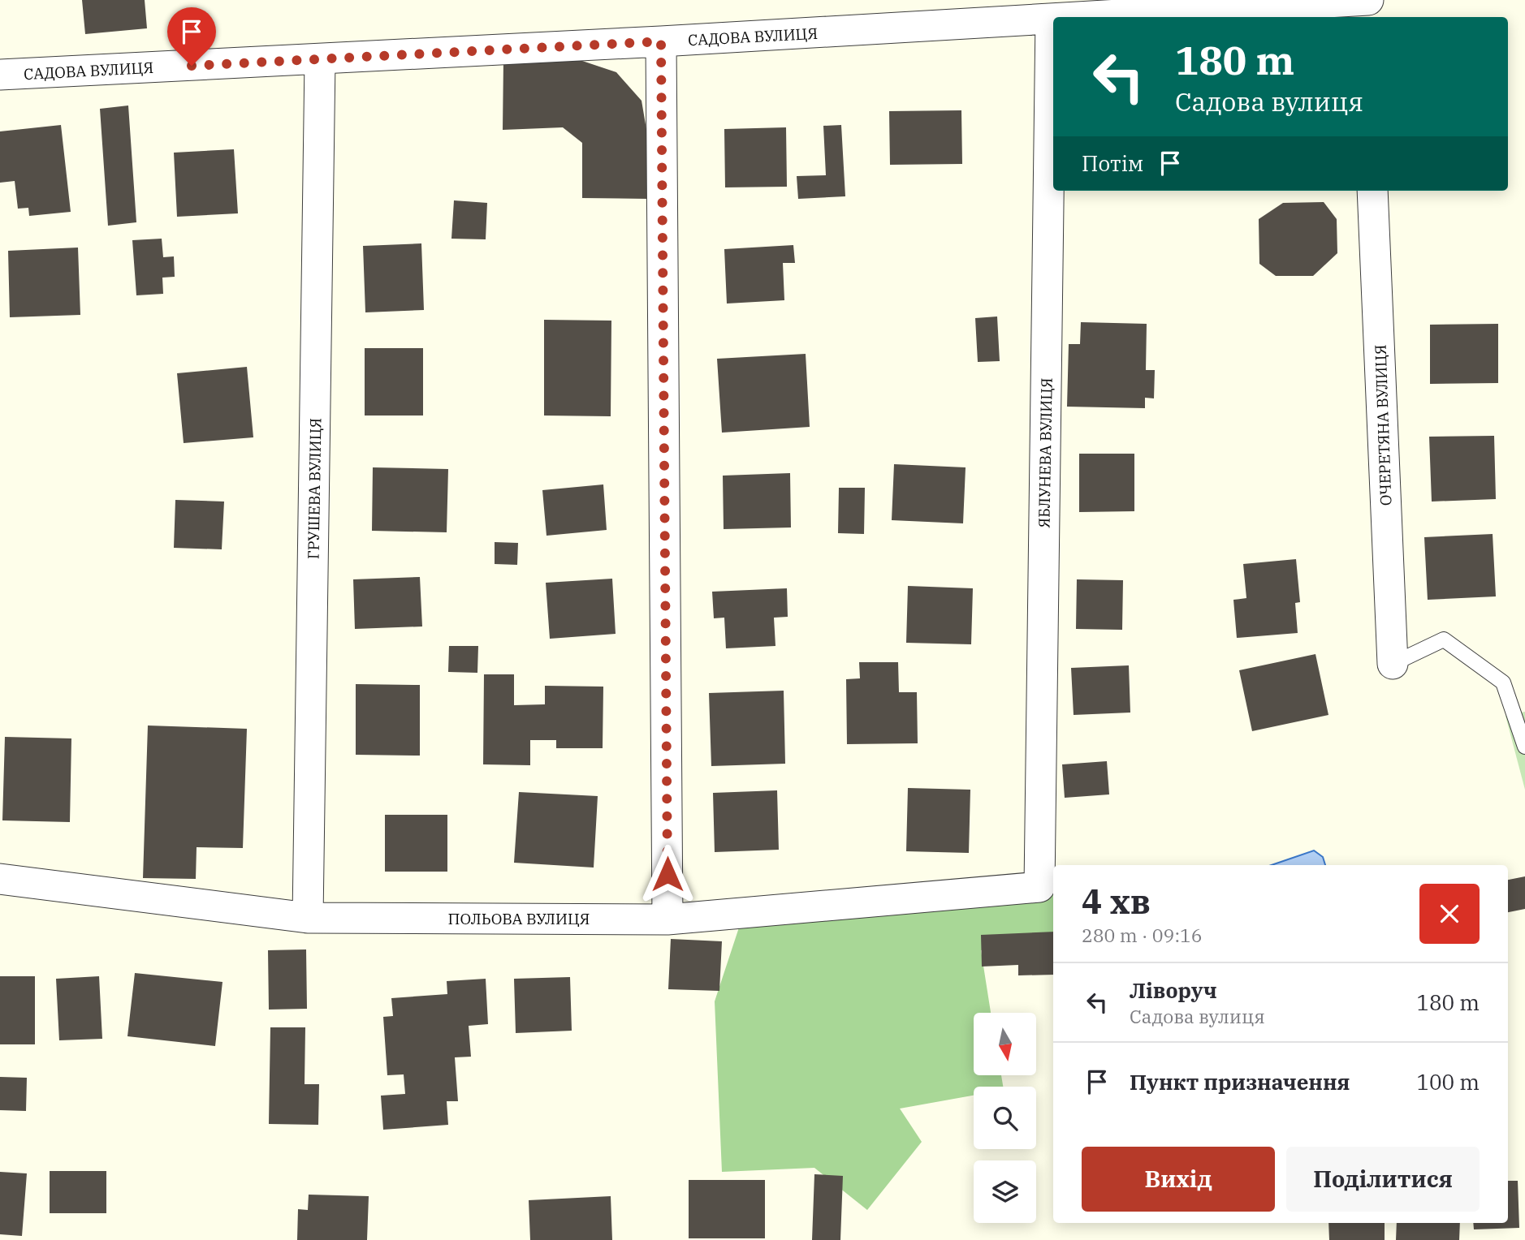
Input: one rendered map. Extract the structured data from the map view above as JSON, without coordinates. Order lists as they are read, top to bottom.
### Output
{
  "streets": {
    "street": [
      "САДОВА ВУЛИЦЯ",
      "ОЧЕРЕТЯНА ВУЛИЦЯ",
      "ЯБЛУНЕВА ВУЛИЦЯ",
      "ГРУШЕВА ВУЛИЦЯ",
      "ПОЛЬОВА ВУЛИЦЯ"
    ]
  },
  "crossings": [
    ["САДОВА ВУЛИЦЯ", "ЯБЛУНЕВА ВУЛИЦЯ"],
    ["САДОВА ВУЛИЦЯ", "ГРУШЕВА ВУЛИЦЯ"],
    ["ЯБЛУНЕВА ВУЛИЦЯ", "ПОЛЬОВА ВУЛИЦЯ"],
    ["ГРУШЕВА ВУЛИЦЯ", "ПОЛЬОВА ВУЛИЦЯ"]
  ],
  "north": "bottom",
  "page": {
    "turn": ["180 m", "Садова вулиця"],
    "then": "Потім",
    "heading": ["4 хв", "280 m · 09:16"],
    "list": [
      {
        "name": "Ліворуч",
        "note": "Садова вулиця",
        "value": "180 m"
      },
      {
        "name": "Пункт призначення",
        "value": "100 m"
      }
    ],
    "buttons": ["Вихід", "Поділитися"]
  }
}
